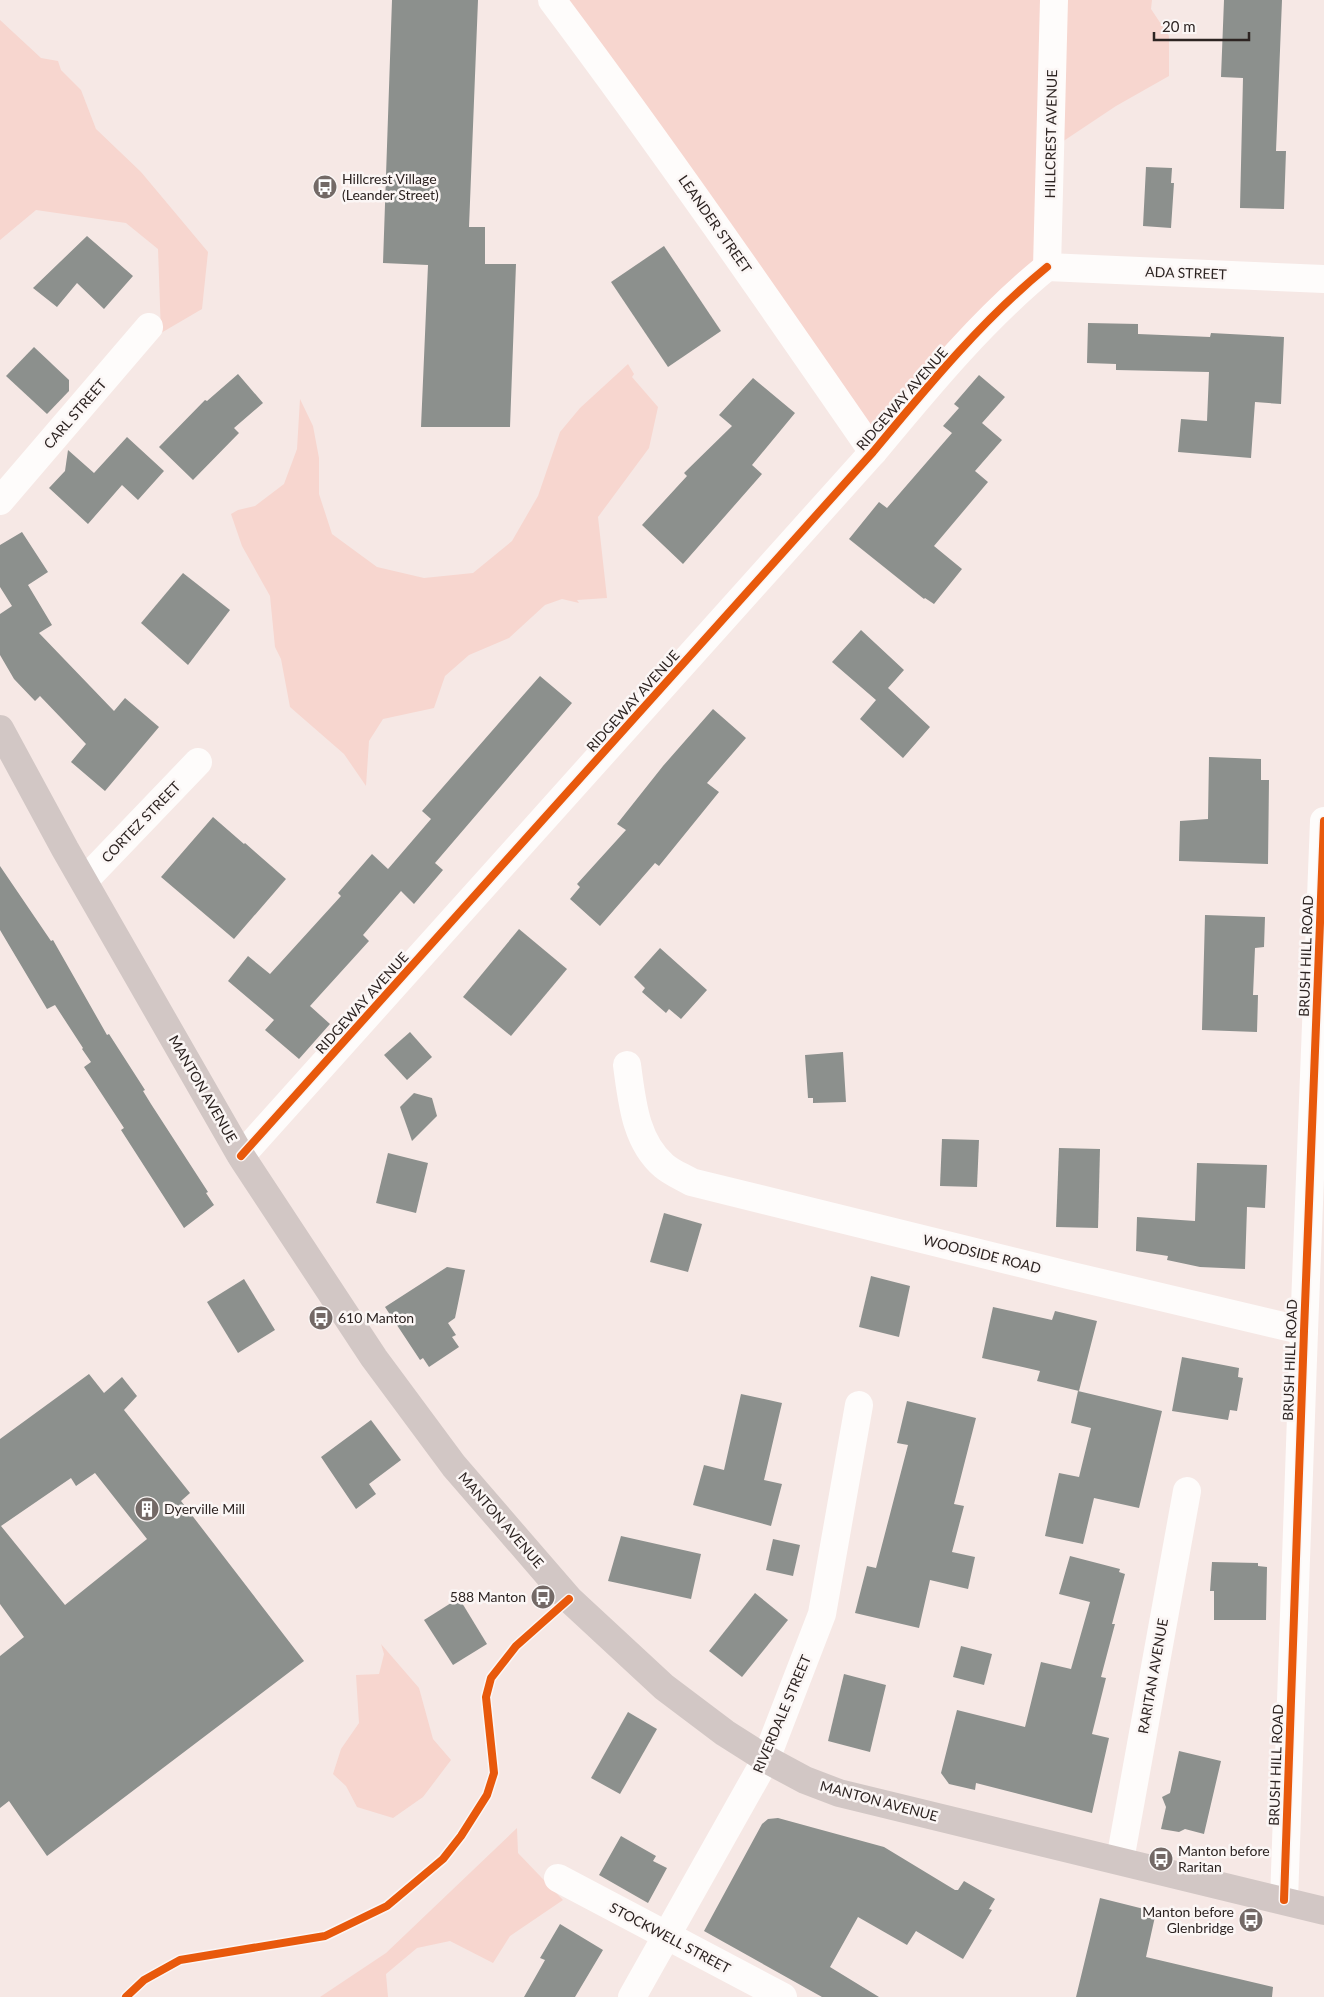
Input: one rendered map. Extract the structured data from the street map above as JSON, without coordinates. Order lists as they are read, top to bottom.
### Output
{
  "streets": {
    "main road": ["MANTON AVENUE"],
    "street": [
      "HILLCREST AVENUE",
      "LEANDER STREET",
      "ADA STREET",
      "RIDGEWAY AVENUE",
      "CARL STREET",
      "CORTEZ STREET",
      "BRUSH HILL ROAD",
      "WOODSIDE ROAD",
      "RARITAN AVENUE",
      "RIVERDALE STREET",
      "STOCKWELL STREET"
    ]
  },
  "crossings": [
    ["HILLCREST AVENUE", "ADA STREET"],
    ["HILLCREST AVENUE", "RIDGEWAY AVENUE"],
    ["LEANDER STREET", "RIDGEWAY AVENUE"],
    ["ADA STREET", "RIDGEWAY AVENUE"],
    ["RIDGEWAY AVENUE", "MANTON AVENUE"],
    ["CORTEZ STREET", "MANTON AVENUE"],
    ["BRUSH HILL ROAD", "MANTON AVENUE"],
    ["BRUSH HILL ROAD", "WOODSIDE ROAD"],
    ["MANTON AVENUE", "RARITAN AVENUE"],
    ["MANTON AVENUE", "RIVERDALE STREET"],
    ["RIVERDALE STREET", "STOCKWELL STREET"]
  ],
  "places": {
    "bus stop": [
      "Hillcrest Village (Leander Street)",
      "610 Manton",
      "588 Manton",
      "Manton before Raritan",
      "Manton before Glenbridge"
    ],
    "building": ["Dyerville Mill"]
  },
  "scale_bar": "20 m"
}
